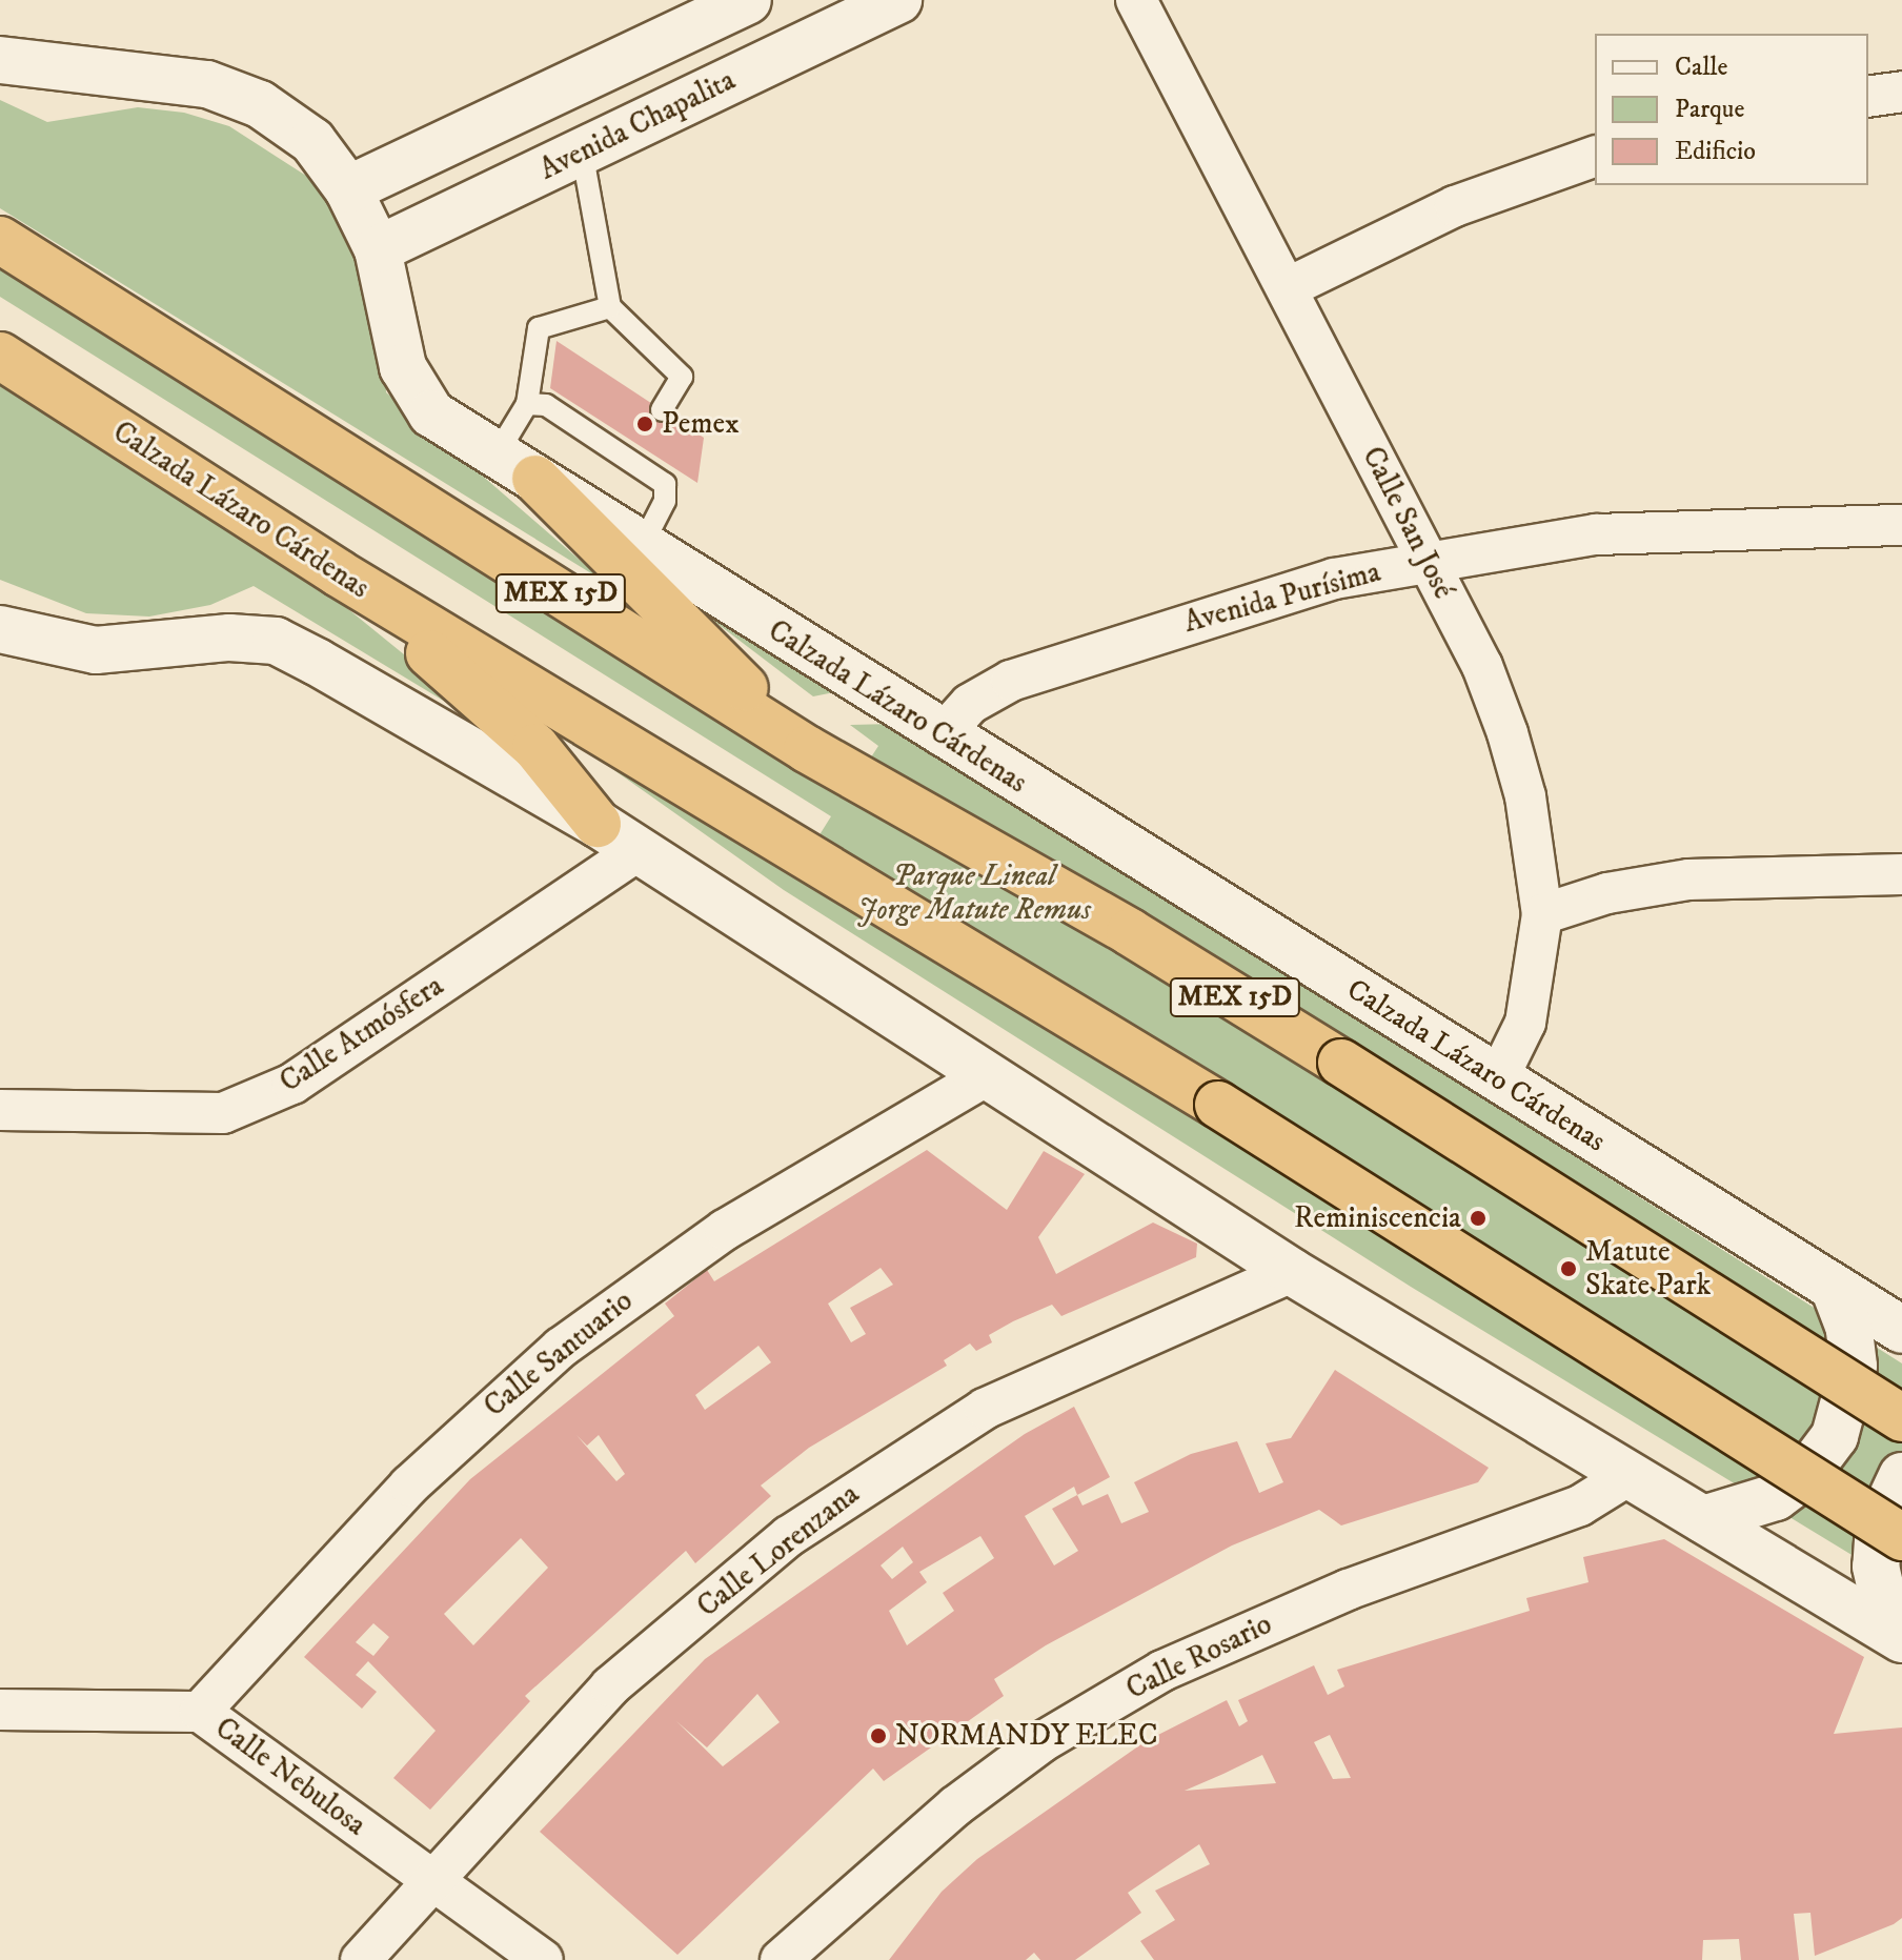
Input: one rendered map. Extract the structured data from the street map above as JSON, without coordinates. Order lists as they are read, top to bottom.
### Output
{
  "streets": {
    "highway": ["Calzada Lázaro Cárdenas", "MEX 15D"],
    "street": [
      "Avenida Chapalita",
      "Calle San José",
      "Avenida Purísima",
      "Calle Atmósfera",
      "Calle Santuario",
      "Calle Lorenzana",
      "Calle Rosario",
      "Calle Nebulosa"
    ]
  },
  "crossings": [
    ["Avenida Chapalita", "Calzada Lázaro Cárdenas"],
    ["Calzada Lázaro Cárdenas", "Calle San José"],
    ["Calzada Lázaro Cárdenas", "Avenida Purísima"],
    ["Calle San José", "Avenida Purísima"],
    ["Calle Santuario", "Calle Nebulosa"],
    ["Calle Lorenzana", "Calle Nebulosa"]
  ],
  "parks": ["Parque Lineal Jorge Matute Remus"],
  "places": [
    "Pemex",
    "Reminiscencia",
    "Matute Skate Park",
    "NORMANDY ELEC"
  ],
  "legend": ["Calle", "Parque", "Edificio"]
}
